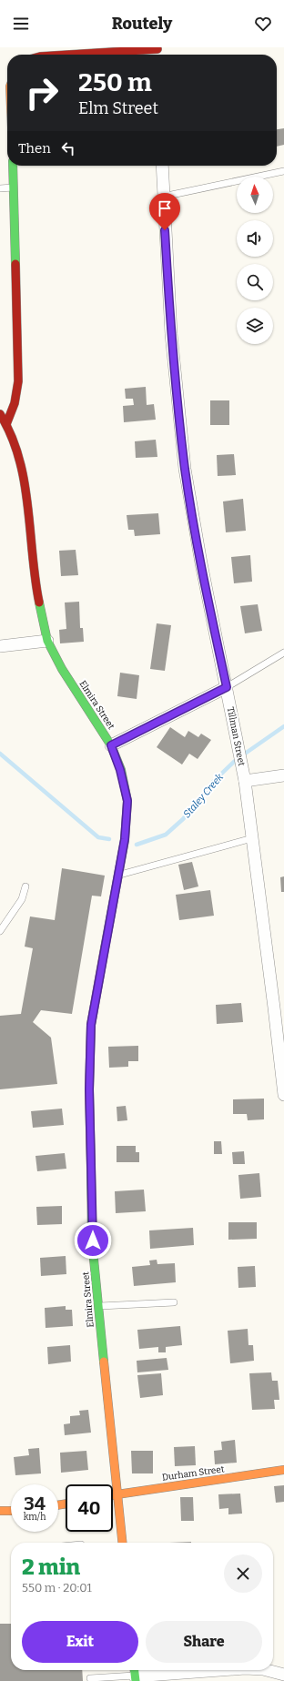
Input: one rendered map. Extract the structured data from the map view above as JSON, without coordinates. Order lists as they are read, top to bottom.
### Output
{
  "streets": {
    "street": ["Elmira Street", "Tillman Street", "Durham Street"]
  },
  "crossings": [
    ["Elmira Street", "Durham Street"]
  ],
  "water": ["Staley Creek"],
  "north": "top",
  "page": {
    "header": "Routely",
    "turn": ["250 m", "Elm Street"],
    "then": "Then",
    "speed": "34 km/h",
    "limit": "40",
    "heading": ["2 min", "550 m · 20:01"],
    "buttons": ["Exit", "Share"]
  }
}
